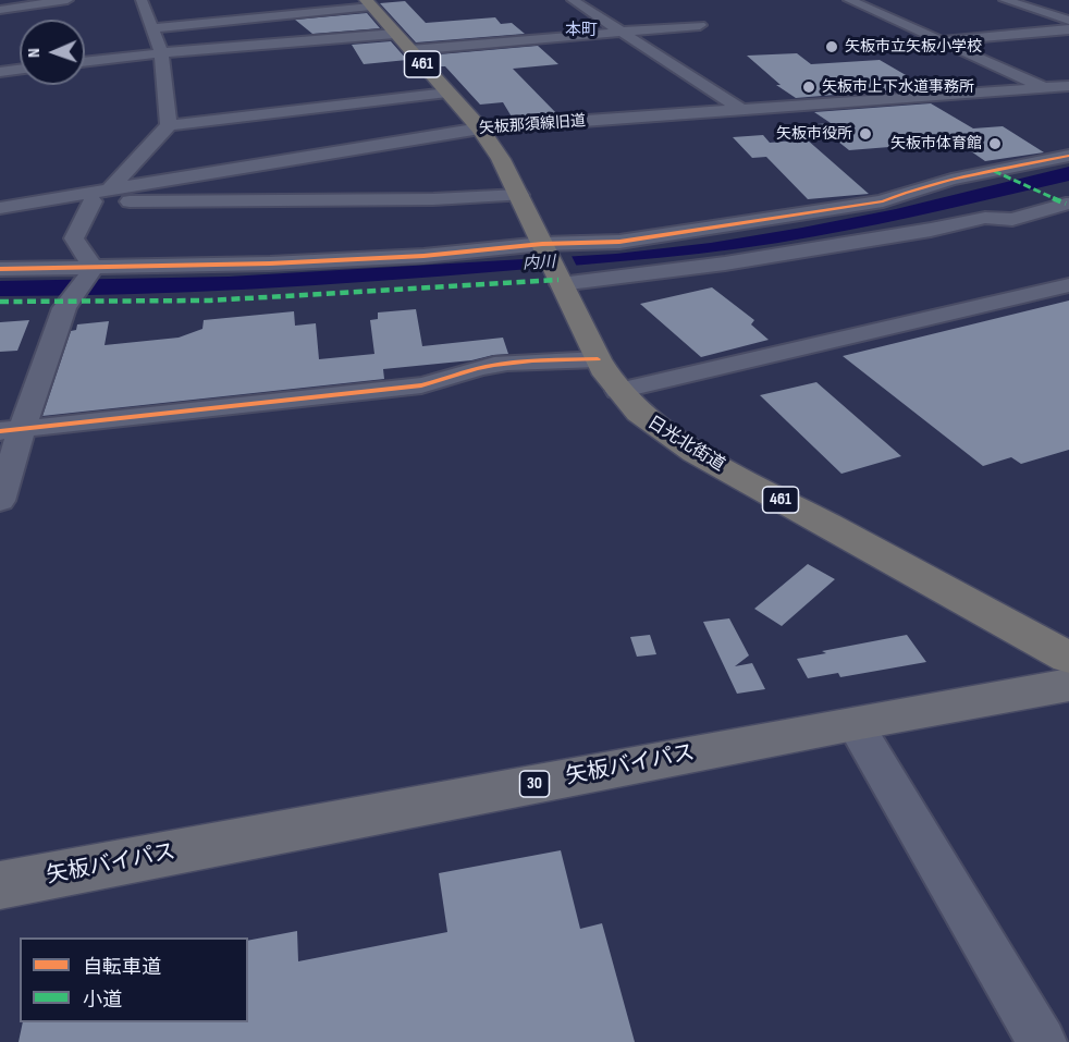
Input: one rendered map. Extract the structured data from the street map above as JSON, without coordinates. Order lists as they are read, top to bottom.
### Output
{
  "streets": {
    "highway": ["461", "日光北街道"],
    "main road": ["矢板バイパス", "30"],
    "street": ["矢板那須線旧道"]
  },
  "crossings": [
    ["矢板那須線旧道", "日光北街道"]
  ],
  "districts": ["本町"],
  "water": ["内川"],
  "places": [
    "矢板市立矢板小学校",
    "矢板市上下水道事務所",
    "矢板市役所",
    "矢板市体育館"
  ],
  "legend": ["自転車道", "小道"],
  "north": "left"
}
